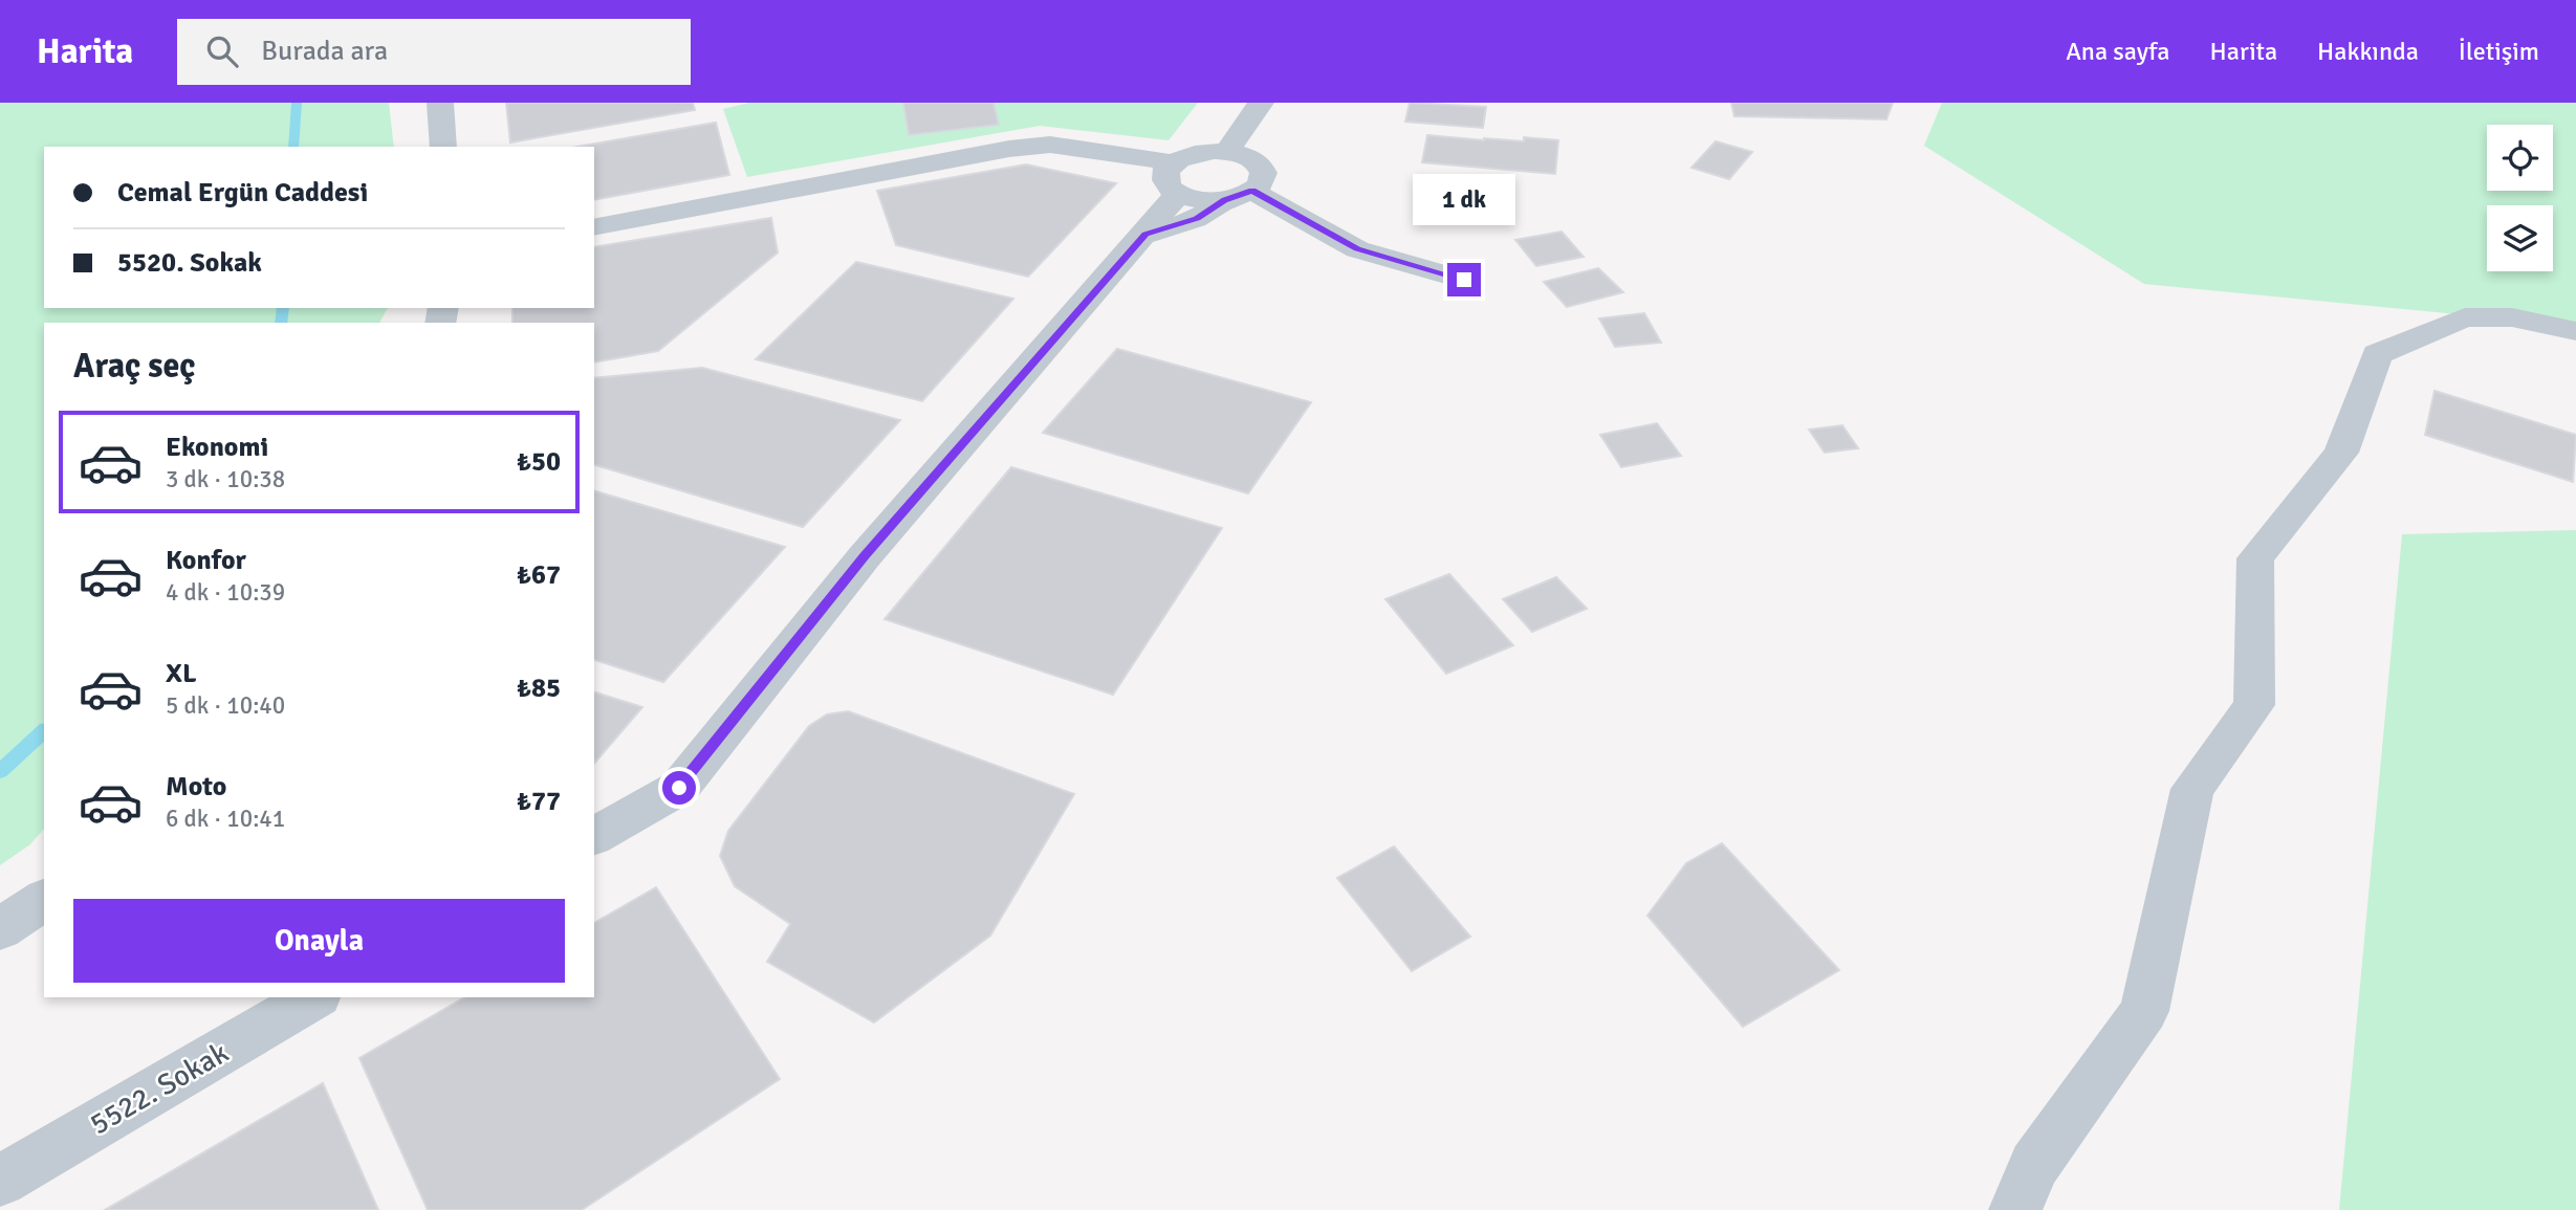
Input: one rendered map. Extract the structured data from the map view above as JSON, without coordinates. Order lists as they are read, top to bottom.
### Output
{
  "streets": {
    "street": ["5522. Sokak"]
  },
  "page": {
    "header": "Harita",
    "search": "Burada ara",
    "nav": [
      "Ana sayfa",
      "Harita",
      "Hakkında",
      "İletişim"
    ],
    "banner": ["Cemal Ergün Caddesi", "5520. Sokak"],
    "bubble": "1 dk",
    "heading": "Araç seç",
    "list": [
      {
        "name": "Ekonomi",
        "note": "3 dk · 10:38",
        "value": "₺50"
      },
      {
        "name": "Konfor",
        "note": "4 dk · 10:39",
        "value": "₺67"
      },
      {
        "name": "XL",
        "note": "5 dk · 10:40",
        "value": "₺85"
      },
      {
        "name": "Moto",
        "note": "6 dk · 10:41",
        "value": "₺77"
      }
    ],
    "buttons": "Onayla"
  }
}
